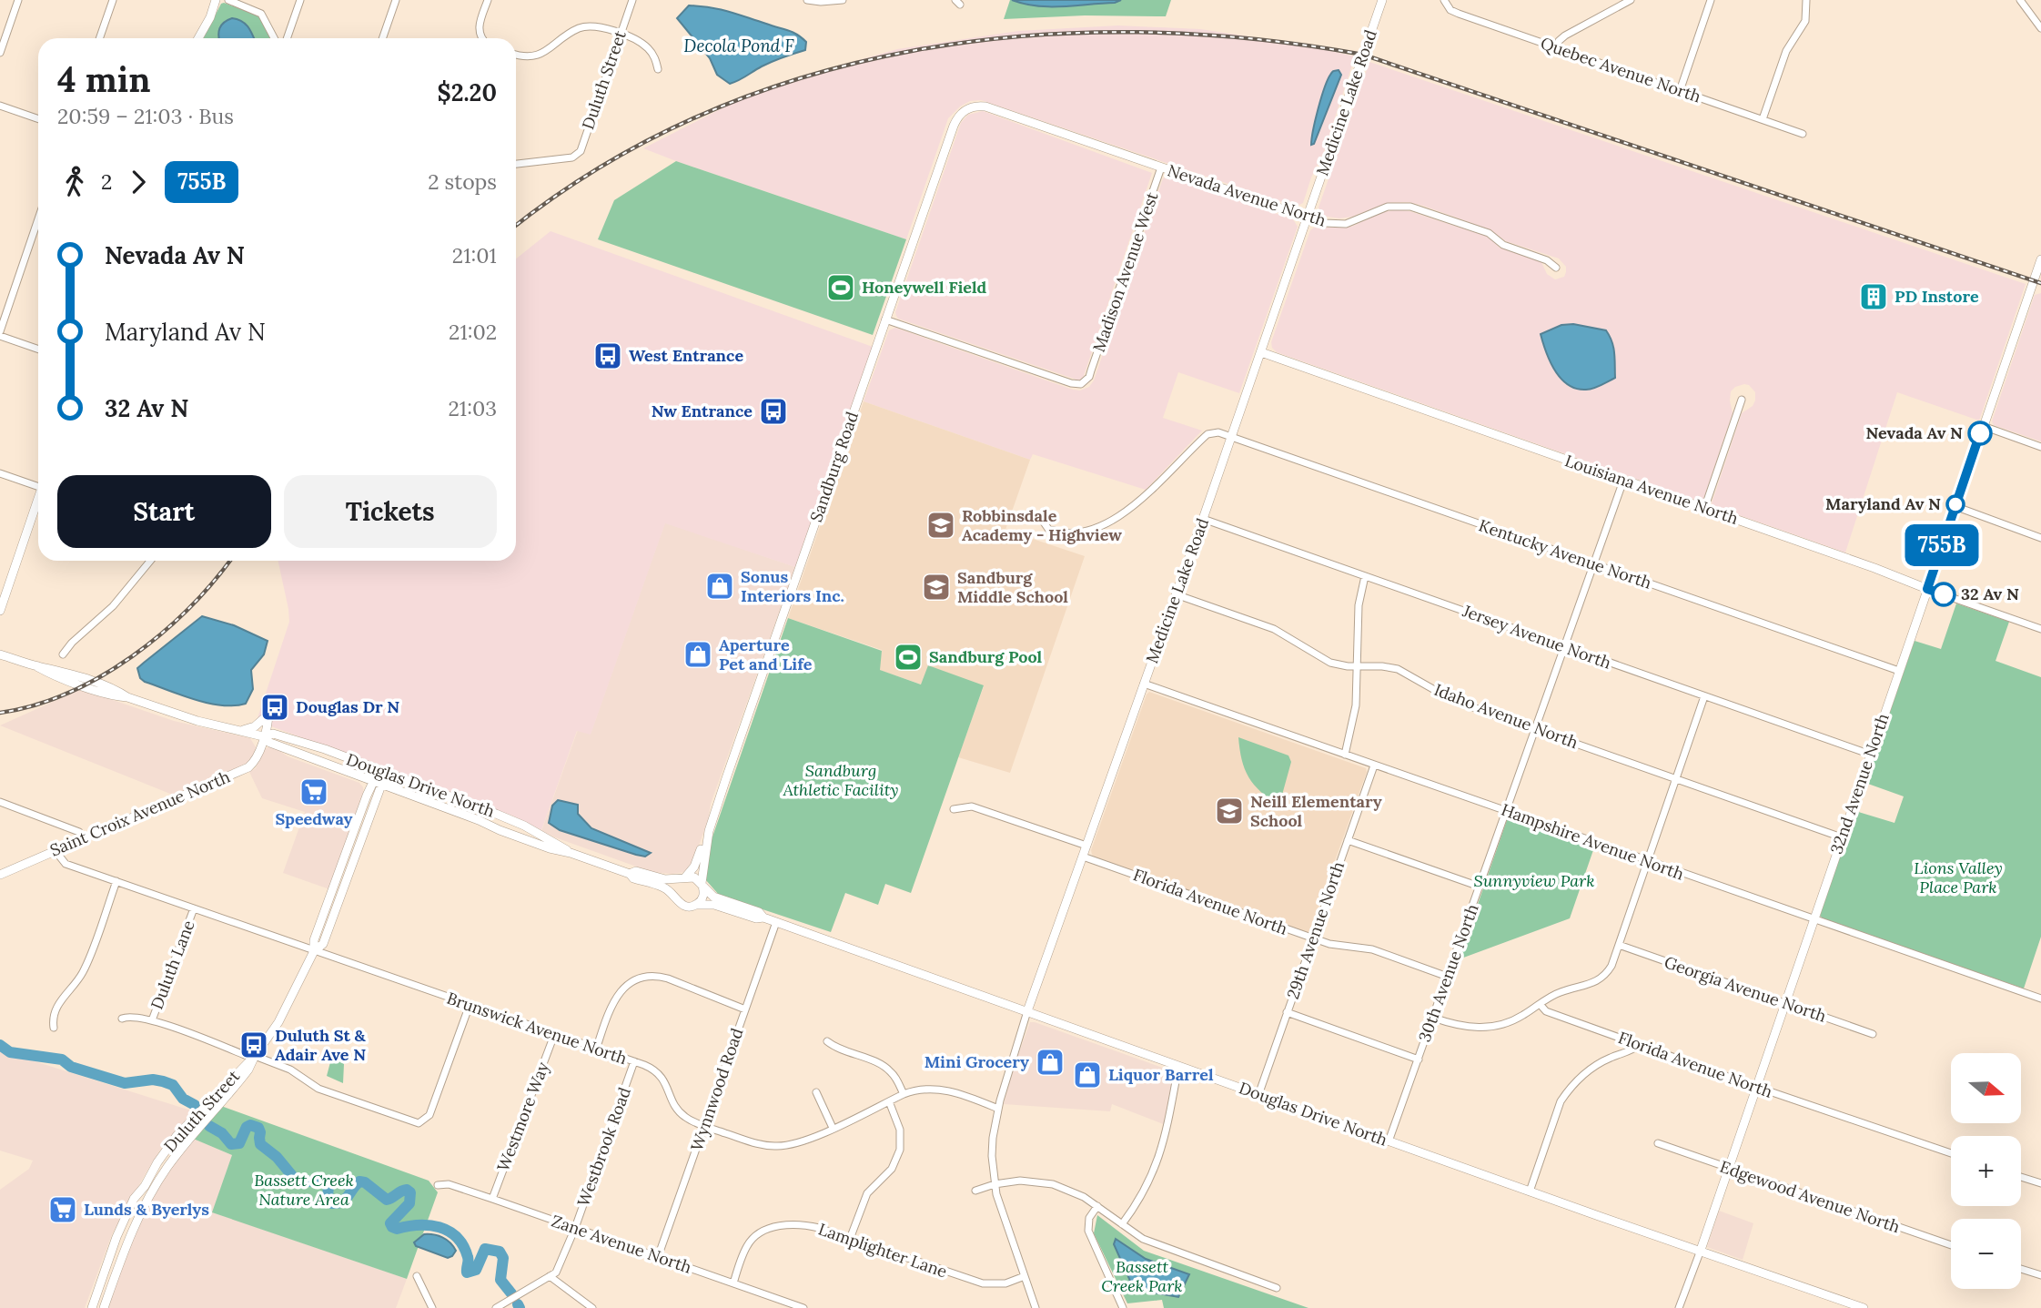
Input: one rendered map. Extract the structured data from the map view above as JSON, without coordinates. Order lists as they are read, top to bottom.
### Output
{
  "streets": {
    "street": [
      "Quebec Avenue North",
      "Duluth Street",
      "Medicine Lake Road",
      "Nevada Avenue North",
      "Madison Avenue West",
      "Sandburg Road",
      "Louisiana Avenue North",
      "Kentucky Avenue North",
      "Jersey Avenue North",
      "Idaho Avenue North",
      "32nd Avenue North",
      "Douglas Drive North",
      "Saint Croix Avenue North",
      "Hampshire Avenue North",
      "Florida Avenue North",
      "29th Avenue North",
      "Duluth Lane",
      "30th Avenue North",
      "Georgia Avenue North",
      "Brunswick Avenue North",
      "Wynnwood Road",
      "Westmore Way",
      "Westbrook Road",
      "Edgewood Avenue North",
      "Zane Avenue North",
      "Lamplighter Lane"
    ]
  },
  "crossings": [
    ["Duluth Street", "Douglas Drive North"],
    ["Duluth Street", "Brunswick Avenue North"],
    ["Medicine Lake Road", "Nevada Avenue North"],
    ["Medicine Lake Road", "Louisiana Avenue North"],
    ["Medicine Lake Road", "Kentucky Avenue North"],
    ["Medicine Lake Road", "Jersey Avenue North"],
    ["Medicine Lake Road", "Idaho Avenue North"],
    ["Medicine Lake Road", "Douglas Drive North"],
    ["Medicine Lake Road", "Hampshire Avenue North"],
    ["Medicine Lake Road", "Florida Avenue North"],
    ["Medicine Lake Road", "Brunswick Avenue North"],
    ["Medicine Lake Road", "Lamplighter Lane"],
    ["Nevada Avenue North", "Madison Avenue West"],
    ["Nevada Avenue North", "Sandburg Road"],
    ["Madison Avenue West", "Sandburg Road"],
    ["Sandburg Road", "Douglas Drive North"],
    ["Louisiana Avenue North", "32nd Avenue North"],
    ["Louisiana Avenue North", "30th Avenue North"],
    ["Kentucky Avenue North", "32nd Avenue North"],
    ["Kentucky Avenue North", "30th Avenue North"],
    ["Jersey Avenue North", "32nd Avenue North"],
    ["Jersey Avenue North", "30th Avenue North"],
    ["Idaho Avenue North", "32nd Avenue North"],
    ["Idaho Avenue North", "30th Avenue North"],
    ["32nd Avenue North", "Douglas Drive North"],
    ["32nd Avenue North", "Hampshire Avenue North"],
    ["32nd Avenue North", "Florida Avenue North"],
    ["32nd Avenue North", "Georgia Avenue North"],
    ["32nd Avenue North", "Edgewood Avenue North"],
    ["Douglas Drive North", "Saint Croix Avenue North"],
    ["Douglas Drive North", "29th Avenue North"],
    ["Douglas Drive North", "30th Avenue North"],
    ["Douglas Drive North", "Wynnwood Road"],
    ["Saint Croix Avenue North", "Brunswick Avenue North"],
    ["Hampshire Avenue North", "29th Avenue North"],
    ["Hampshire Avenue North", "30th Avenue North"],
    ["Florida Avenue North", "29th Avenue North"],
    ["Florida Avenue North", "30th Avenue North"],
    ["Duluth Lane", "Brunswick Avenue North"],
    ["Brunswick Avenue North", "Wynnwood Road"],
    ["Brunswick Avenue North", "Westmore Way"],
    ["Brunswick Avenue North", "Westbrook Road"],
    ["Wynnwood Road", "Zane Avenue North"],
    ["Westmore Way", "Zane Avenue North"],
    ["Westbrook Road", "Zane Avenue North"],
    ["Zane Avenue North", "Lamplighter Lane"]
  ],
  "water": ["Decola Pond F"],
  "parks": [
    "Sandburg Athletic Facility",
    "Lions Valley Place Park",
    "Sunnyview Park",
    "Bassett Creek Nature Area",
    "Bassett Creek Park"
  ],
  "places": {
    "sports": ["Honeywell Field", "Sandburg Pool"],
    "building": ["PD Instore"],
    "bus stop": [
      "West Entrance",
      "Nw Entrance",
      "Douglas Dr N",
      "Duluth St & Adair Ave N"
    ],
    "other": ["Nevada Av N", "Maryland Av N", "32 Av N"],
    "school or university": ["Robbinsdale Academy - Highview", "Sandburg Middle School", "Neill Elementary School"],
    "shop": [
      "Sonus Interiors Inc.",
      "Aperture Pet and Life",
      "Mini Grocery",
      "Liquor Barrel"
    ],
    "supermarket": ["Speedway", "Lunds & Byerlys"]
  },
  "lines": ["bus line 755B"],
  "north": "right",
  "page": {
    "on_map": "755B",
    "heading": ["4 min", "20:59 – 21:03 · Bus", "$2.20"],
    "legs": ["2", "755B", "2 stops"],
    "list": [
      {
        "name": "Nevada Av N",
        "value": "21:01"
      },
      {
        "name": "Maryland Av N",
        "value": "21:02"
      },
      {
        "name": "32 Av N",
        "value": "21:03"
      }
    ],
    "buttons": ["Start", "Tickets"],
    "map_buttons": ["+", "−"]
  }
}
